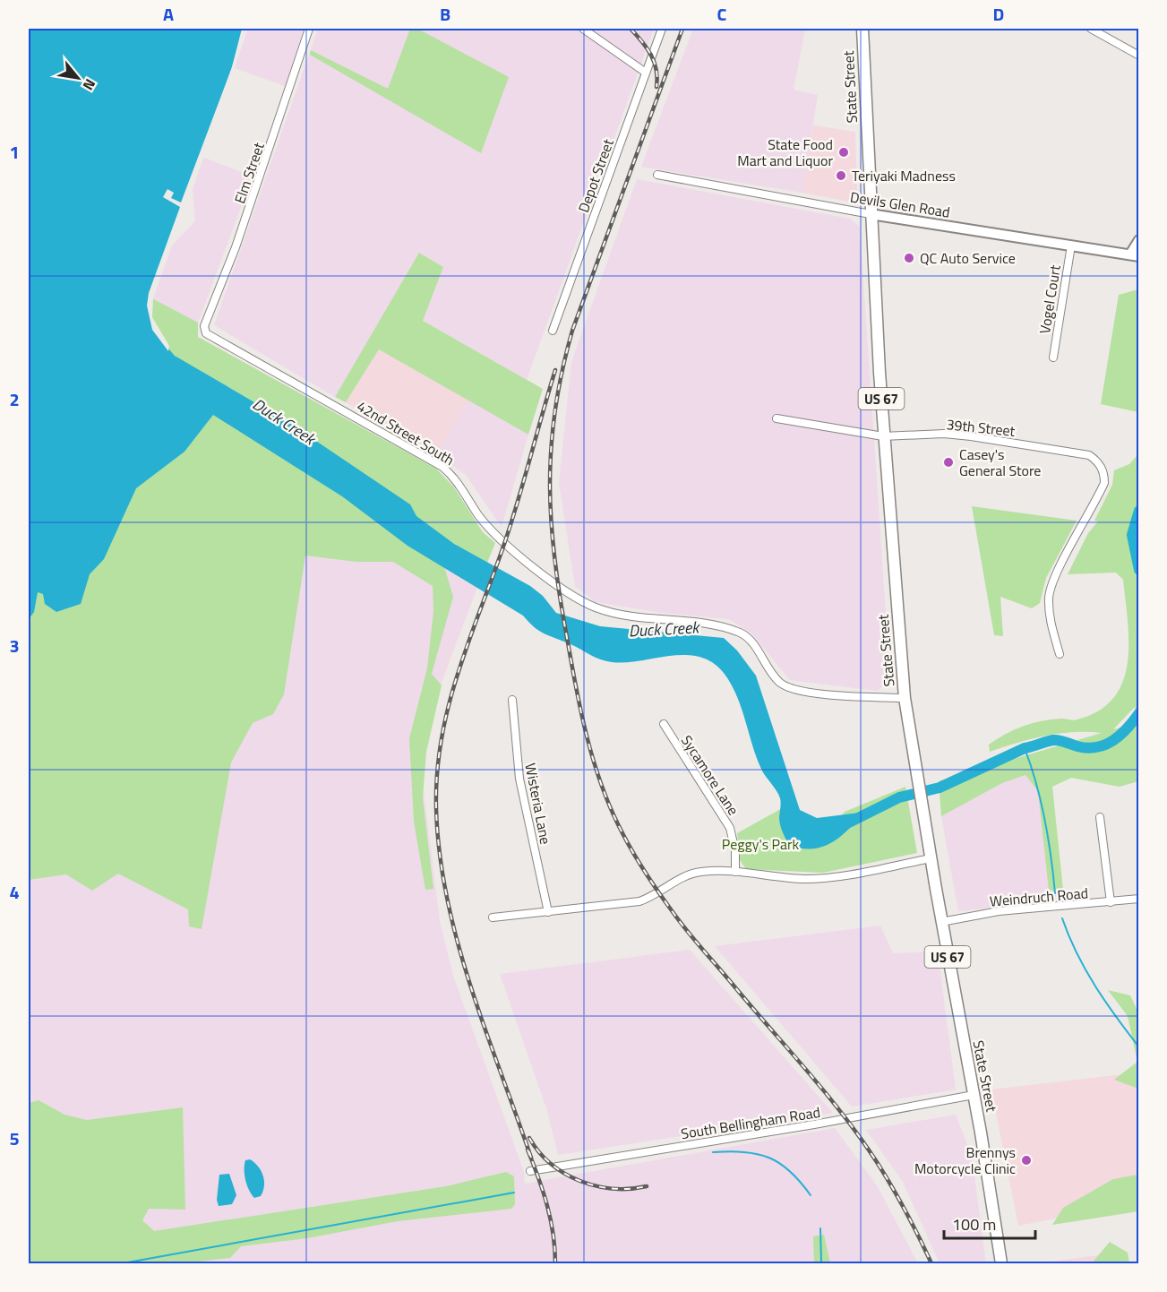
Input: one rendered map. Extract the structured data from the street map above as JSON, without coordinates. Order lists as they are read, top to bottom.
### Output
{
  "streets": {
    "main road": ["State Street", "Devils Glen Road", "US 67"],
    "street": [
      "Elm Street",
      "Depot Street",
      "Vogel Court",
      "39th Street",
      "42nd Street South",
      "Sycamore Lane",
      "Wisteria Lane",
      "Weindruch Road",
      "South Bellingham Road"
    ]
  },
  "crossings": [
    ["State Street", "Devils Glen Road"],
    ["State Street", "39th Street"],
    ["State Street", "42nd Street South"],
    ["State Street", "Weindruch Road"],
    ["State Street", "South Bellingham Road"],
    ["Elm Street", "42nd Street South"],
    ["Devils Glen Road", "Vogel Court"]
  ],
  "water": ["Duck Creek"],
  "parks": ["Peggy's Park"],
  "places": [
    "State Food Mart and Liquor",
    "Teriyaki Madness",
    "QC Auto Service",
    "Casey's General Store",
    "Brennys Motorcycle Clinic"
  ],
  "scale_bar": "100 m",
  "north": "bottom right",
  "grid": {
    "columns": [
      "A",
      "B",
      "C",
      "D"
    ],
    "rows": [
      "1",
      "2",
      "3",
      "4",
      "5"
    ]
  }
}
